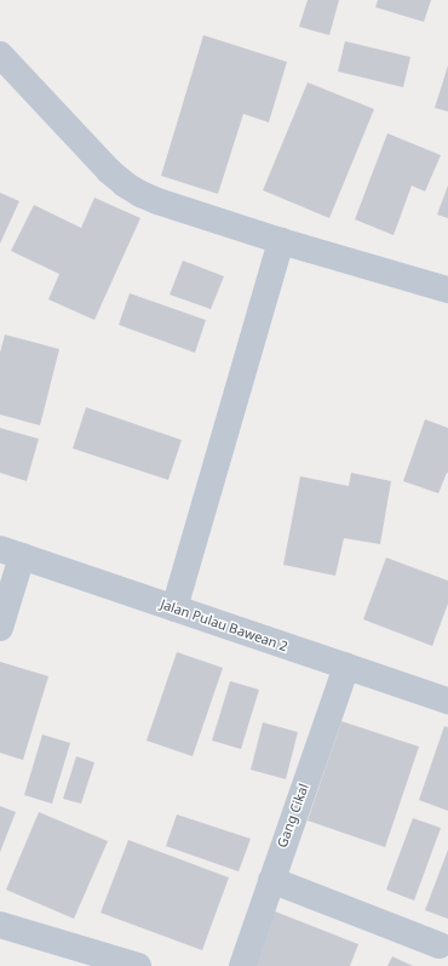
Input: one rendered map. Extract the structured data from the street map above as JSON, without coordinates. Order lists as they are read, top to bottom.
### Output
{
  "streets": {
    "street": ["Jalan Pulau Bawean 2", "Gang Cikal"]
  },
  "crossings": [
    ["Jalan Pulau Bawean 2", "Gang Cikal"]
  ]
}
